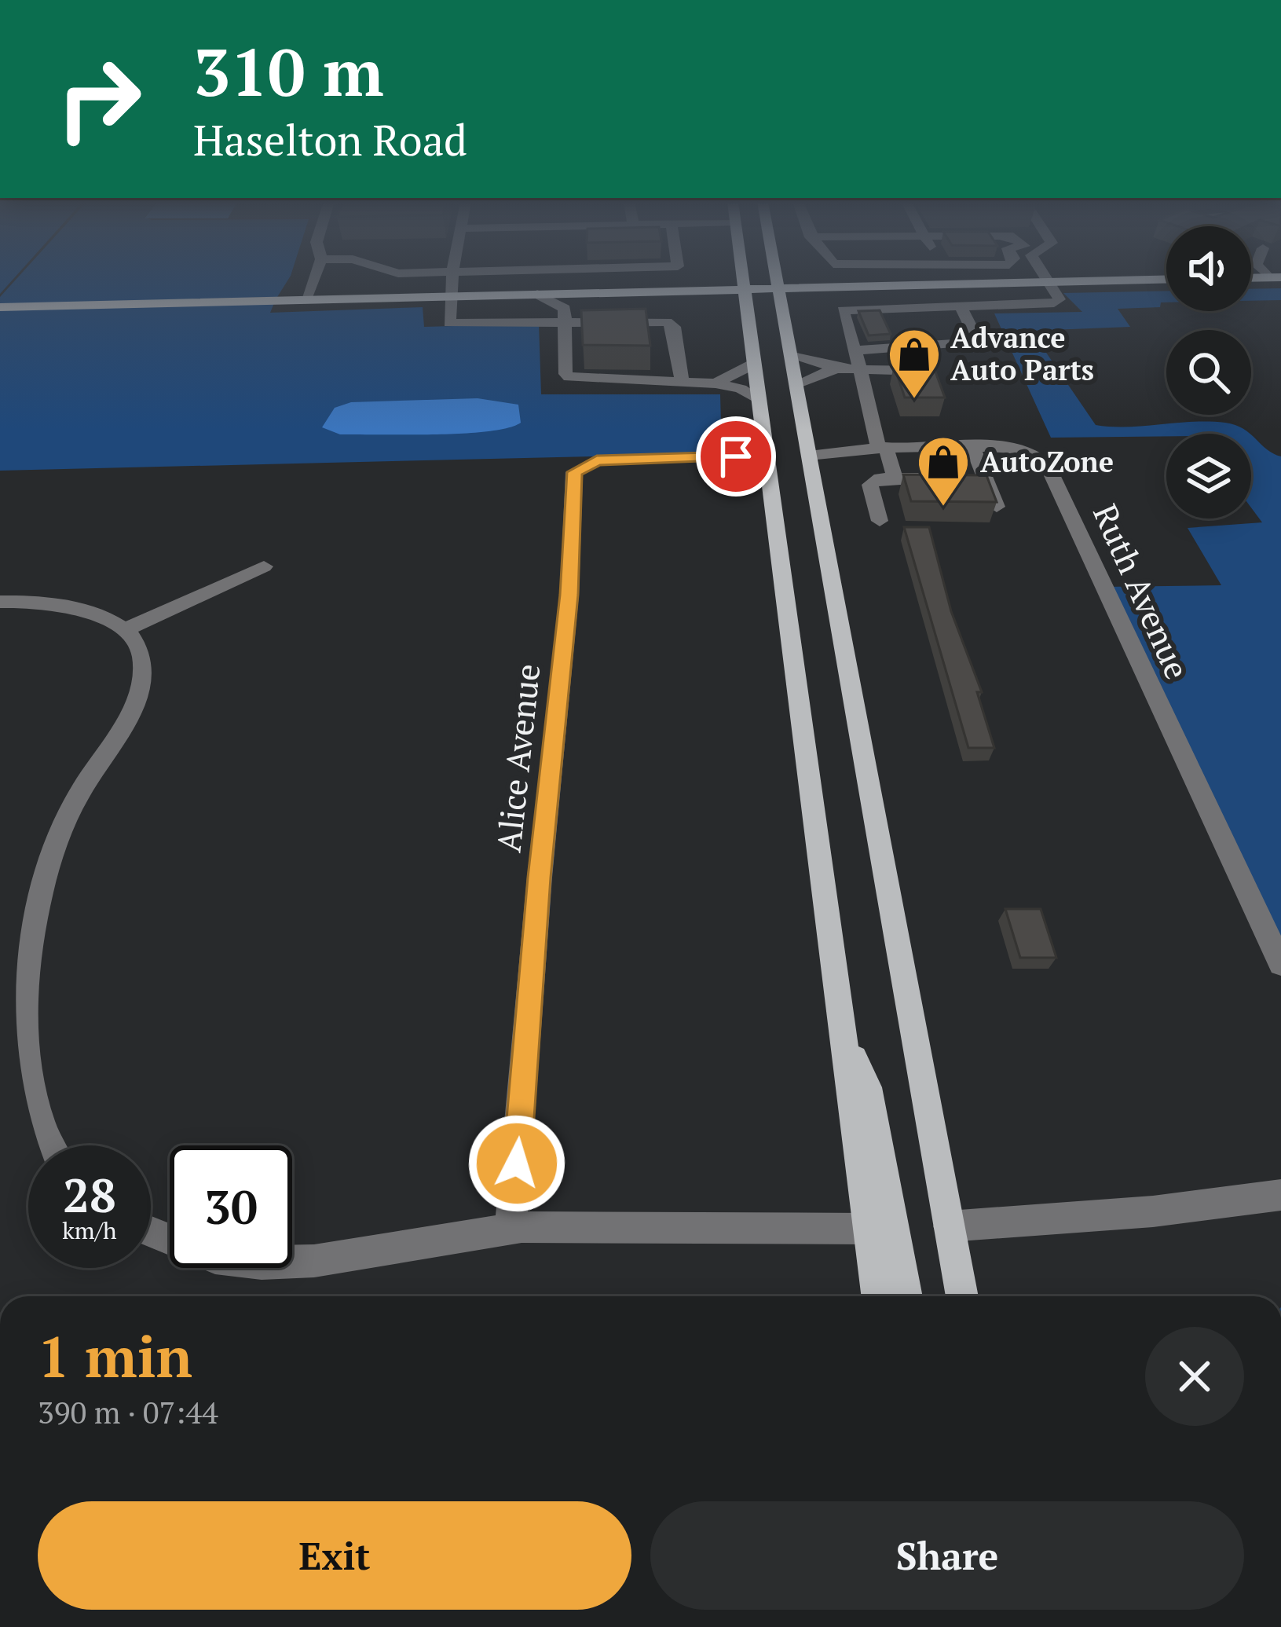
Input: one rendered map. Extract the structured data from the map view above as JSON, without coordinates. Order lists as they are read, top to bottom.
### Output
{
  "streets": {
    "street": ["Ruth Avenue", "Alice Avenue"]
  },
  "crossings": [
    ["Ruth Avenue", "Alice Avenue"]
  ],
  "places": {
    "shop": ["Advance Auto Parts", "AutoZone"]
  },
  "page": {
    "turn": ["310 m", "Haselton Road"],
    "speed": "28 km/h",
    "limit": "30",
    "heading": ["1 min", "390 m · 07:44"],
    "buttons": ["Exit", "Share"]
  }
}
